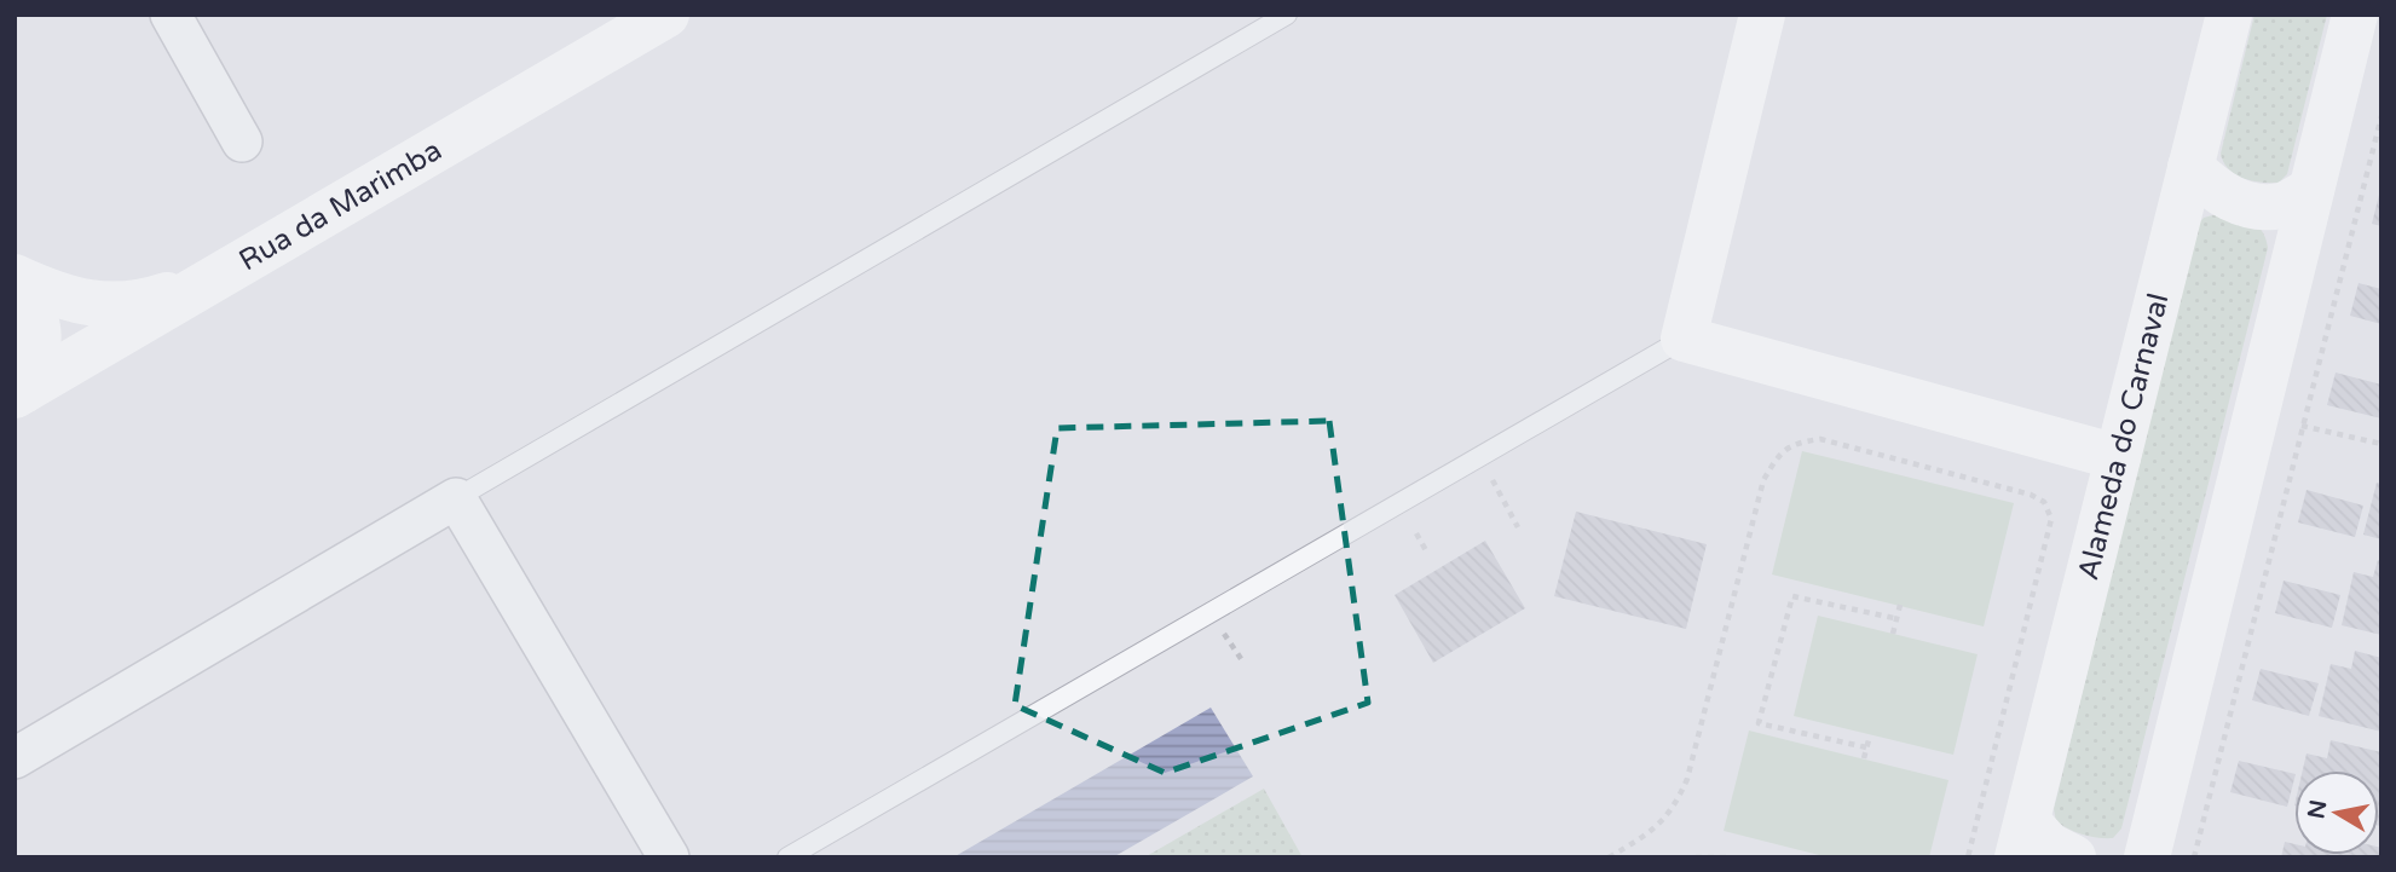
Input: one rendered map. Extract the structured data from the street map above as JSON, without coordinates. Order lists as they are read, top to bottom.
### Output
{
  "streets": {
    "street": ["Rua da Marimba", "Alameda do Carnaval"]
  },
  "north": "left"
}
